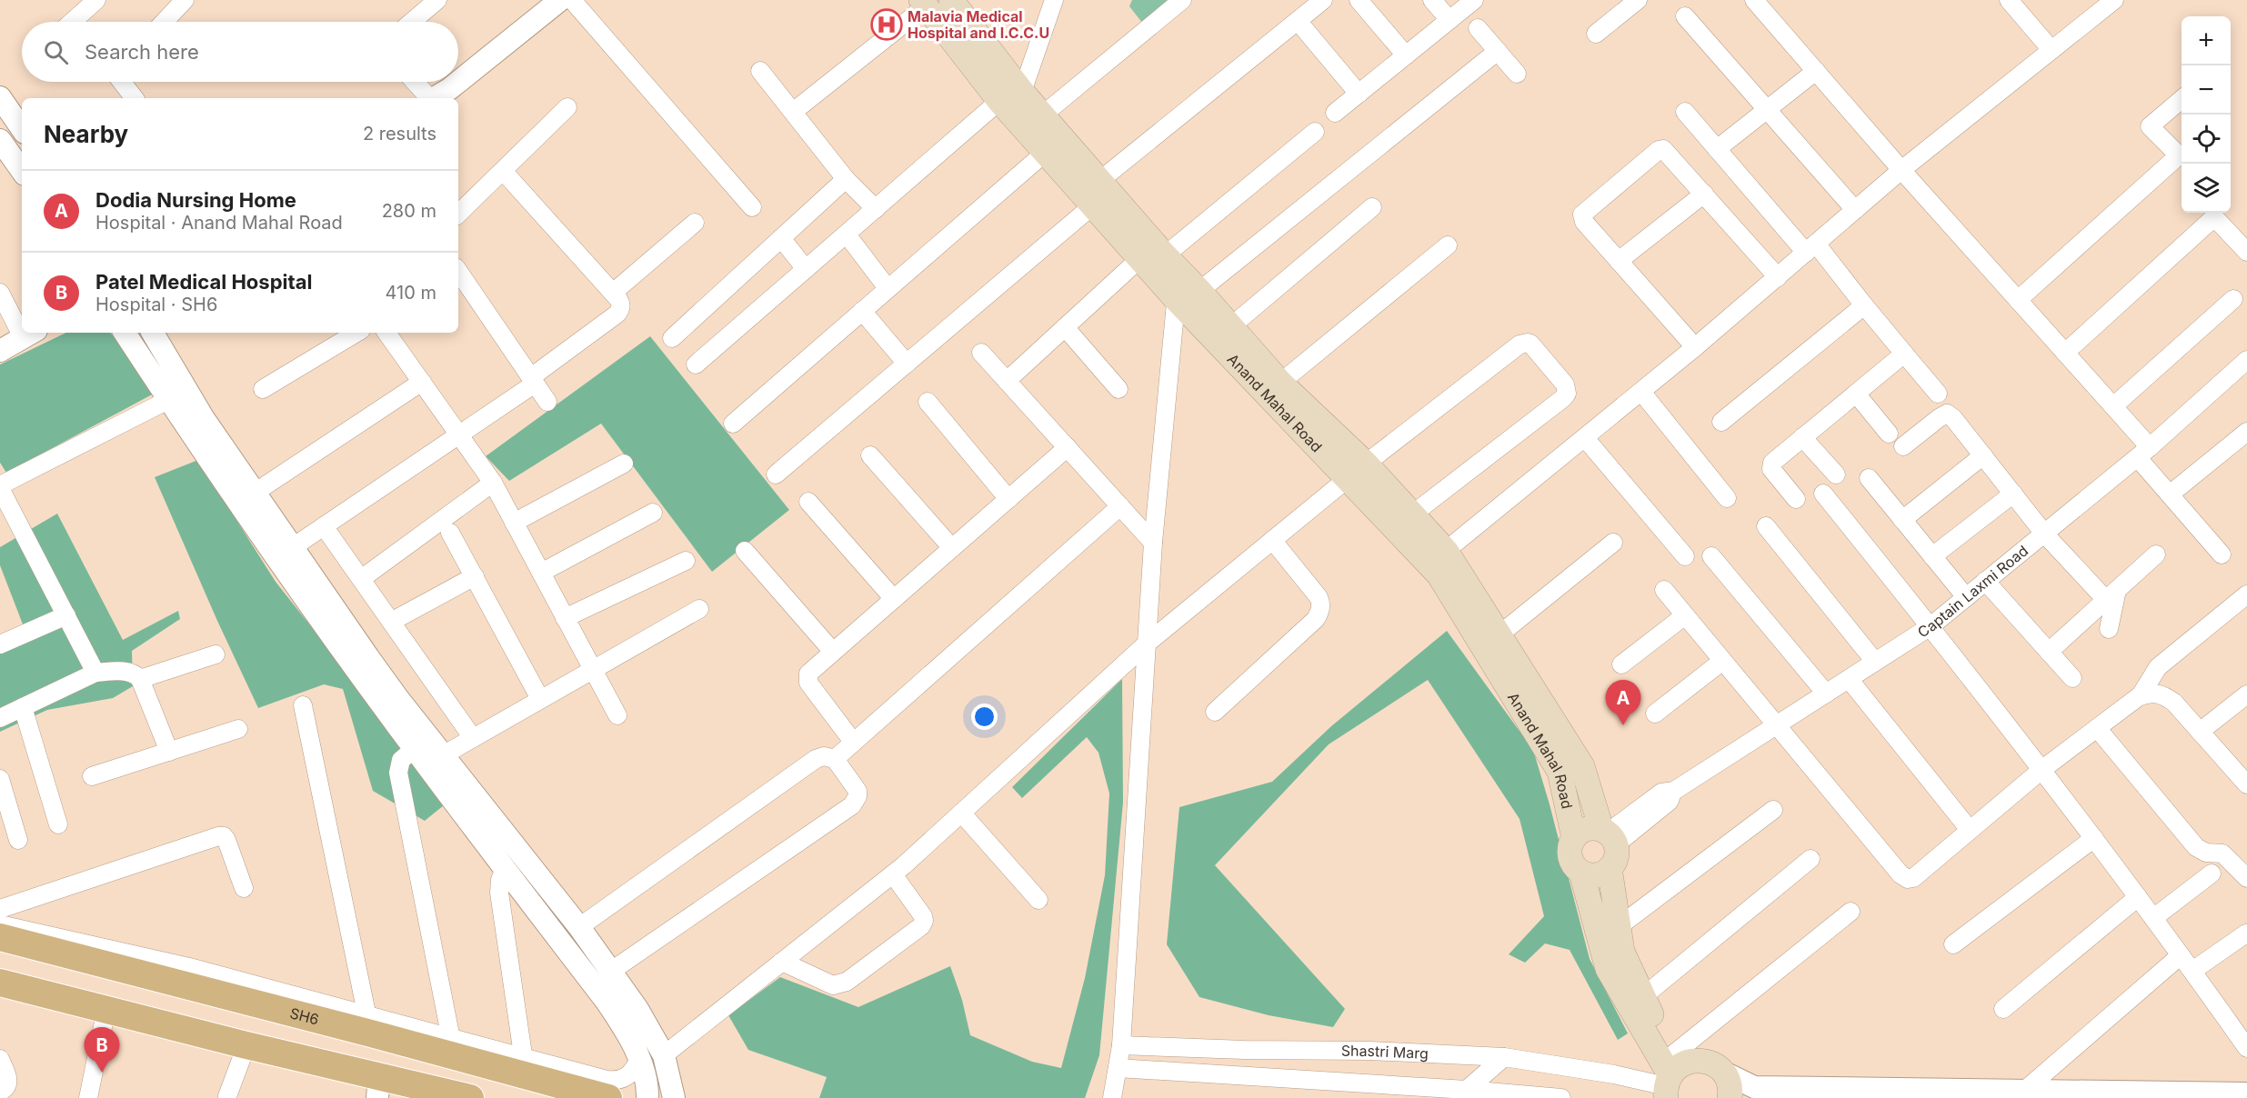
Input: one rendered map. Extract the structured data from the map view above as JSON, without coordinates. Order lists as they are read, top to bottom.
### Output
{
  "streets": {
    "main road": ["Anand Mahal Road", "SH6"],
    "street": ["Captain Laxmi Road", "Shastri Marg"]
  },
  "crossings": [
    ["Anand Mahal Road", "Captain Laxmi Road"]
  ],
  "places": {
    "hospital": ["Malavia Medical Hospital and I.C.C.U"]
  },
  "page": {
    "map_buttons": ["+", "−"],
    "search": "Search here",
    "heading": ["Nearby", "2 results"],
    "list": [
      {
        "mark": "A",
        "name": "Dodia Nursing Home",
        "note": "Hospital · Anand Mahal Road",
        "value": "280 m"
      },
      {
        "mark": "B",
        "name": "Patel Medical Hospital",
        "note": "Hospital · SH6",
        "value": "410 m"
      }
    ],
    "pins": ["A", "B"]
  }
}
